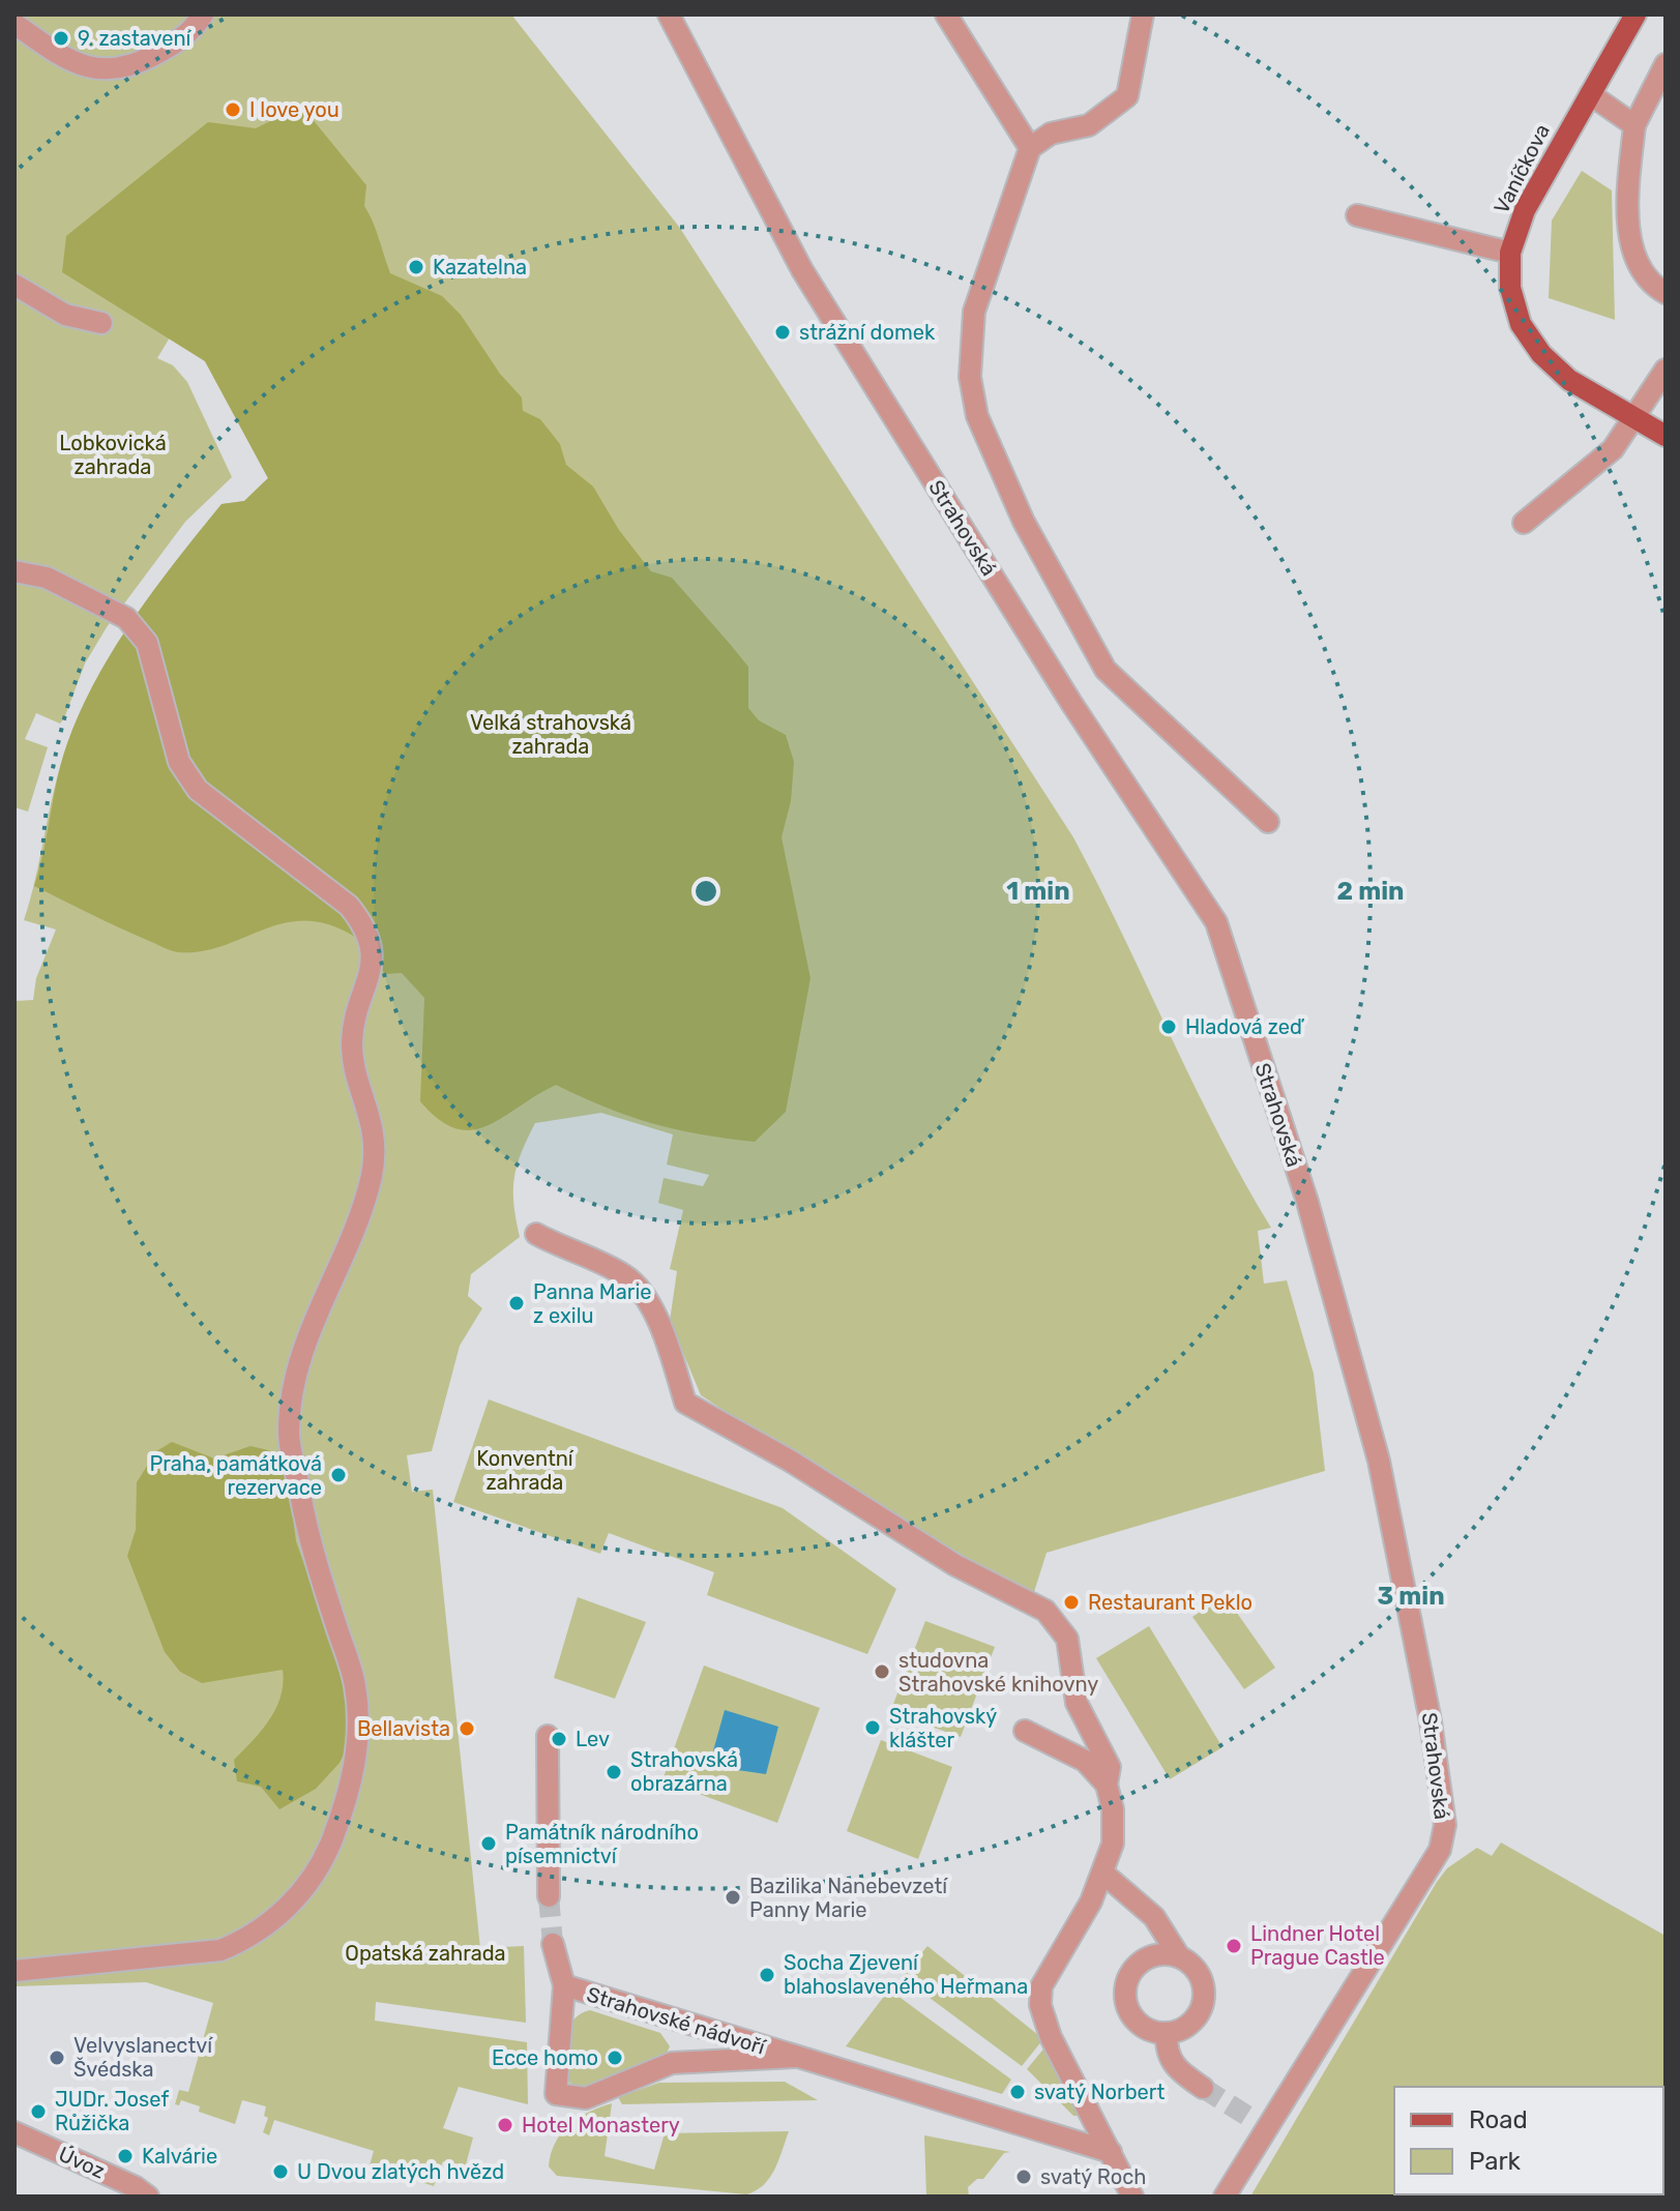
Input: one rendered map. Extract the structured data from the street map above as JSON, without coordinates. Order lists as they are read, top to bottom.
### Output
{
  "streets": {
    "main road": ["Vaníčkova"],
    "street": ["Strahovská", "Strahovské nádvoří", "Úvoz"]
  },
  "parks": [
    "Lobkovická zahrada",
    "Velká strahovská zahrada",
    "Konventní zahrada",
    "Opatská zahrada"
  ],
  "places": [
    "9. zastavení",
    "I love you",
    "Kazatelna",
    "strážní domek",
    "Hladová zeď",
    "Panna Marie z exilu",
    "Praha, památková rezervace",
    "Restaurant Peklo",
    "studovna Strahovské knihovny",
    "Strahovský klášter",
    "Bellavista",
    "Lev",
    "Strahovská obrazárna",
    "Památník národního písemnictví",
    "Bazilika Nanebevzetí Panny Marie",
    "Lindner Hotel Prague Castle",
    "Socha Zjevení blahoslaveného Heřmana",
    "Velvyslanectví Švédska",
    "Ecce homo",
    "svatý Norbert",
    "JUDr. Josef Růžička",
    "Hotel Monastery",
    "Kalvárie",
    "U Dvou zlatých hvězd",
    "svatý Roch"
  ],
  "legend": ["Road", "Park"],
  "rings": ["1 min", "2 min", "3 min"]
}
